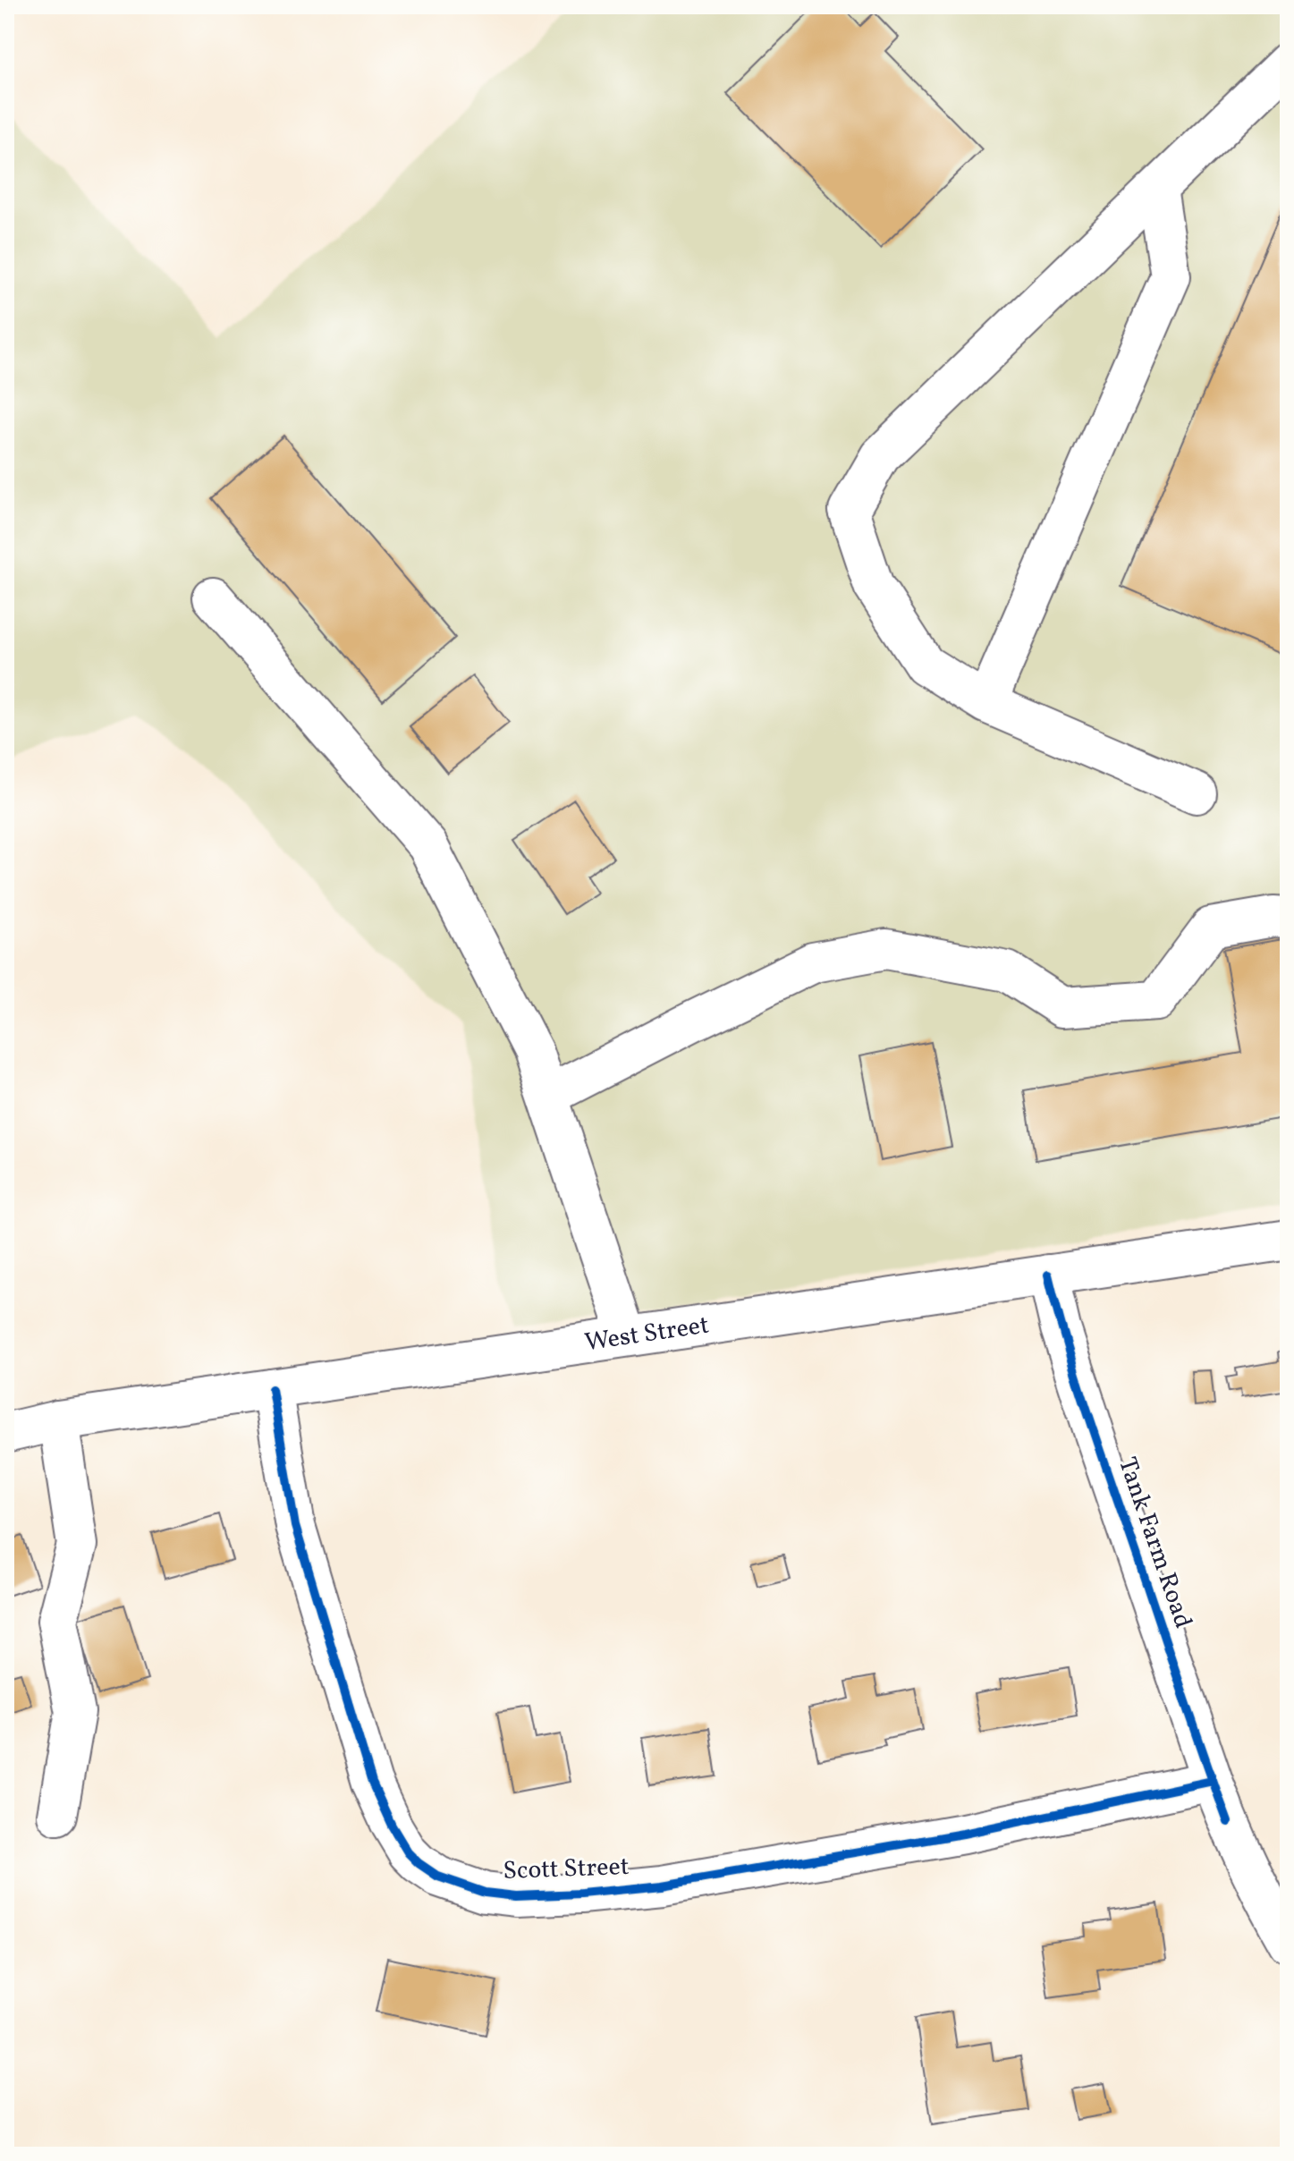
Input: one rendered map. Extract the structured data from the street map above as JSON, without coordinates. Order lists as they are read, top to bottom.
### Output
{
  "streets": {
    "street": ["West Street", "Tank Farm Road", "Scott Street"]
  },
  "crossings": [
    ["West Street", "Tank Farm Road"],
    ["West Street", "Scott Street"],
    ["Tank Farm Road", "Scott Street"]
  ]
}
